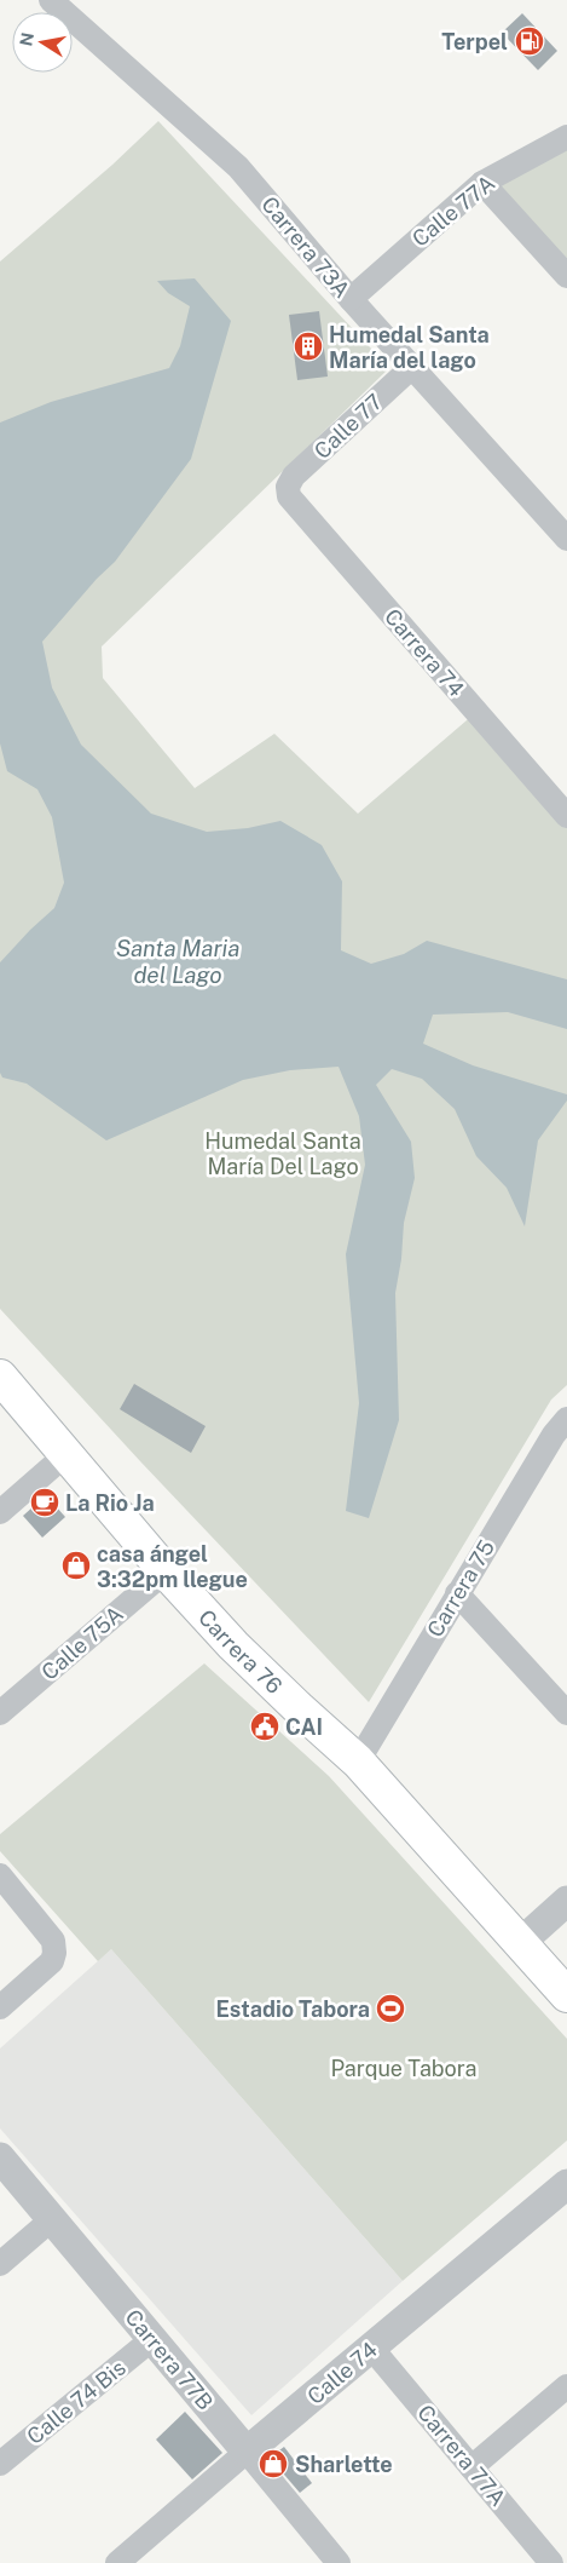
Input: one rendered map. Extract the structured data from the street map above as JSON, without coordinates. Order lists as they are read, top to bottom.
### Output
{
  "streets": {
    "main road": ["Carrera 76"],
    "street": [
      "Calle 77A",
      "Carrera 73A",
      "Calle 77",
      "Carrera 74",
      "Carrera 75",
      "Calle 75A",
      "Carrera 77B",
      "Calle 74",
      "Calle 74 Bis",
      "Carrera 77A"
    ]
  },
  "crossings": [
    ["Calle 77A", "Carrera 73A"],
    ["Carrera 73A", "Calle 77"],
    ["Calle 77", "Carrera 74"],
    ["Carrera 75", "Carrera 76"],
    ["Calle 75A", "Carrera 76"],
    ["Carrera 77B", "Calle 74"],
    ["Carrera 77B", "Calle 74 Bis"],
    ["Calle 74", "Carrera 77A"]
  ],
  "water": ["Santa Maria del Lago"],
  "parks": ["Humedal Santa María Del Lago", "Parque Tabora"],
  "places": {
    "fuel station": ["Terpel"],
    "building": ["Humedal Santa María del lago"],
    "cafe": ["La Rio Ja"],
    "shop": ["casa ángel 3:32pm llegue", "Sharlette"],
    "public building": ["CAI"],
    "sports": ["Estadio Tabora"]
  },
  "north": "left"
}
